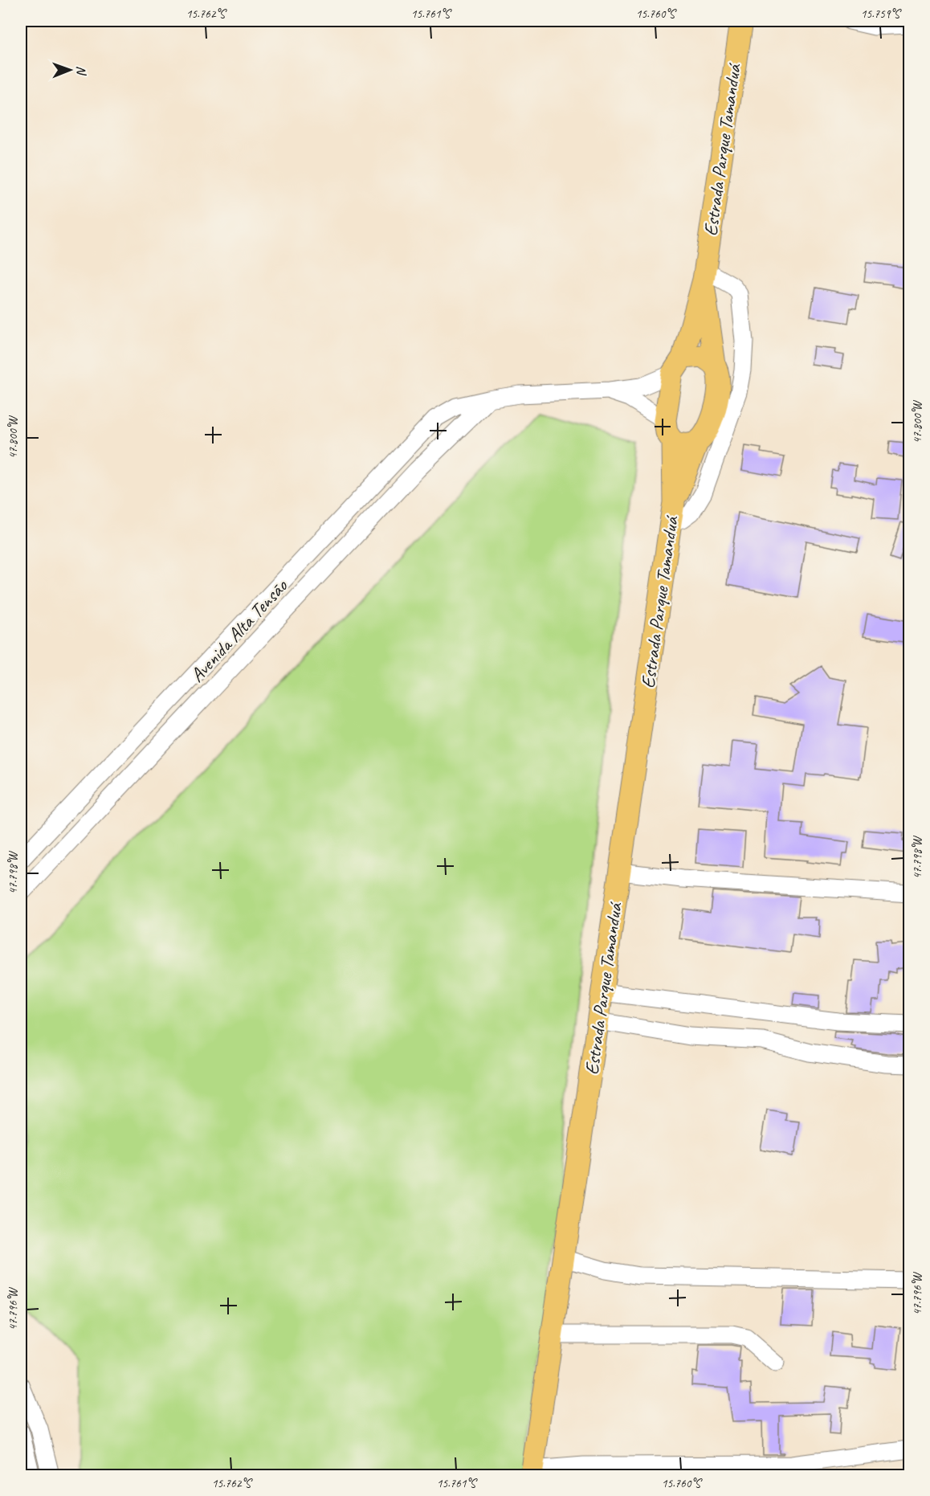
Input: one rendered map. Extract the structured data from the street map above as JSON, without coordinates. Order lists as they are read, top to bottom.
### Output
{
  "streets": {
    "main road": ["Estrada Parque Tamanduá"],
    "street": ["Avenida Alta Tensāo"]
  },
  "crossings": [
    ["Estrada Parque Tamanduá", "Avenida Alta Tensāo"]
  ],
  "north": "right",
  "coordinates": [
    "15.762°S",
    "15.761°S",
    "15.760°S",
    "15.759°S",
    "47.800°W",
    "47.798°W",
    "47.796°W"
  ]
}
